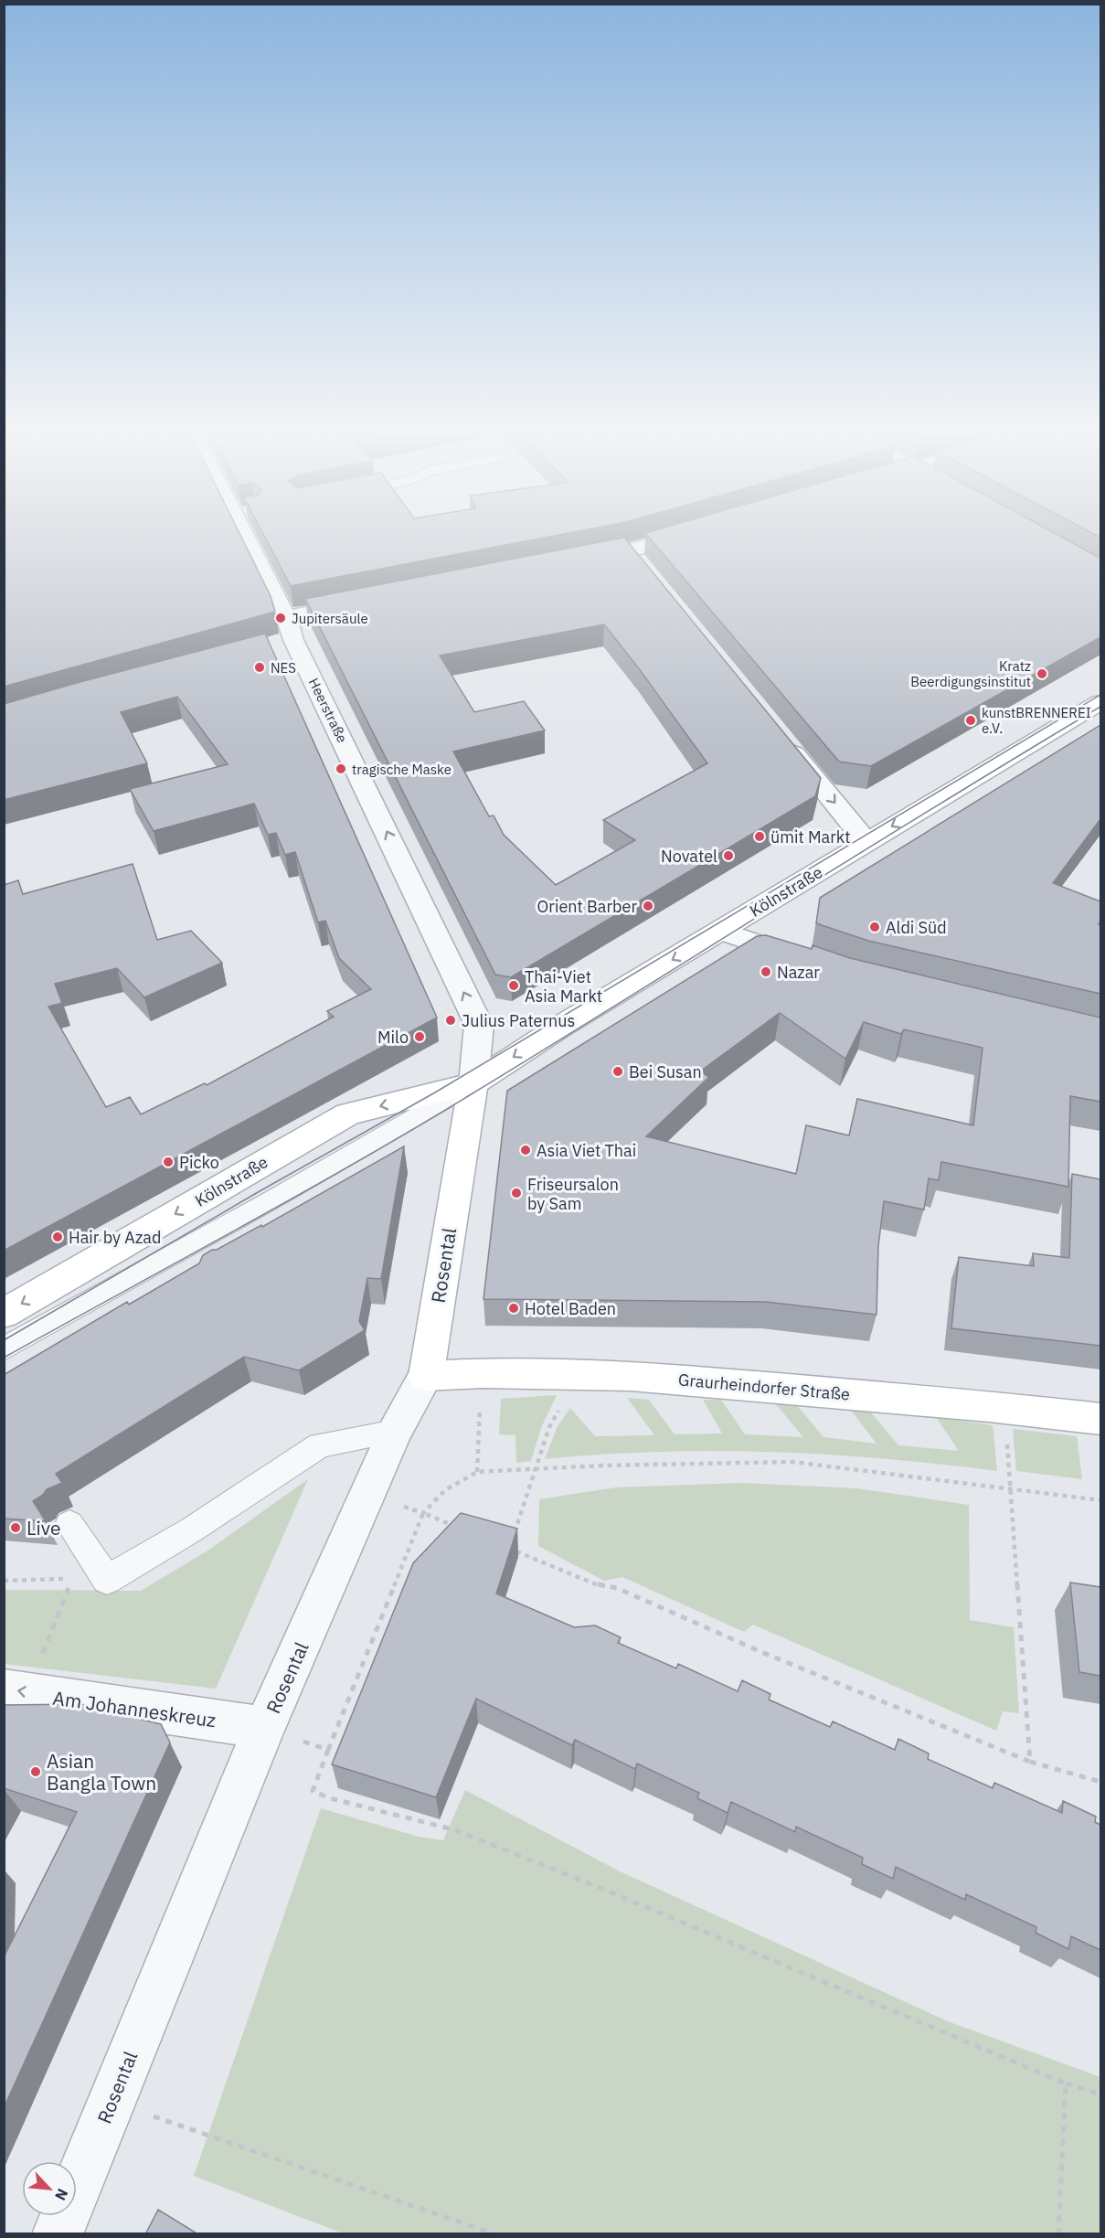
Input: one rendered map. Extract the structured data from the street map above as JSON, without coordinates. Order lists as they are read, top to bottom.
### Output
{
  "streets": {
    "street": [
      "Heerstraße",
      "Kölnstraße",
      "Rosental",
      "Graurheindorfer Straße",
      "Am Johanneskreuz"
    ]
  },
  "crossings": [
    ["Heerstraße", "Kölnstraße"],
    ["Heerstraße", "Rosental"],
    ["Kölnstraße", "Rosental"],
    ["Rosental", "Graurheindorfer Straße"],
    ["Rosental", "Am Johanneskreuz"]
  ],
  "one_way": ["Heerstraße", "Kölnstraße", "Am Johanneskreuz"],
  "places": [
    "Jupitersäule",
    "NES",
    "Kratz Beerdigungsinstitut",
    "kunstBRENNEREI e.V.",
    "tragische Maske",
    "ümit Markt",
    "Novatel",
    "Orient Barber",
    "Aldi Süd",
    "Nazar",
    "Thai-Viet Asia Markt",
    "Julius Paternus",
    "Milo",
    "Bei Susan",
    "Asia Viet Thai",
    "Picko",
    "Friseursalon by Sam",
    "Hair by Azad",
    "Hotel Baden",
    "Live",
    "Asian Bangla Town"
  ],
  "north": "bottom right"
}
